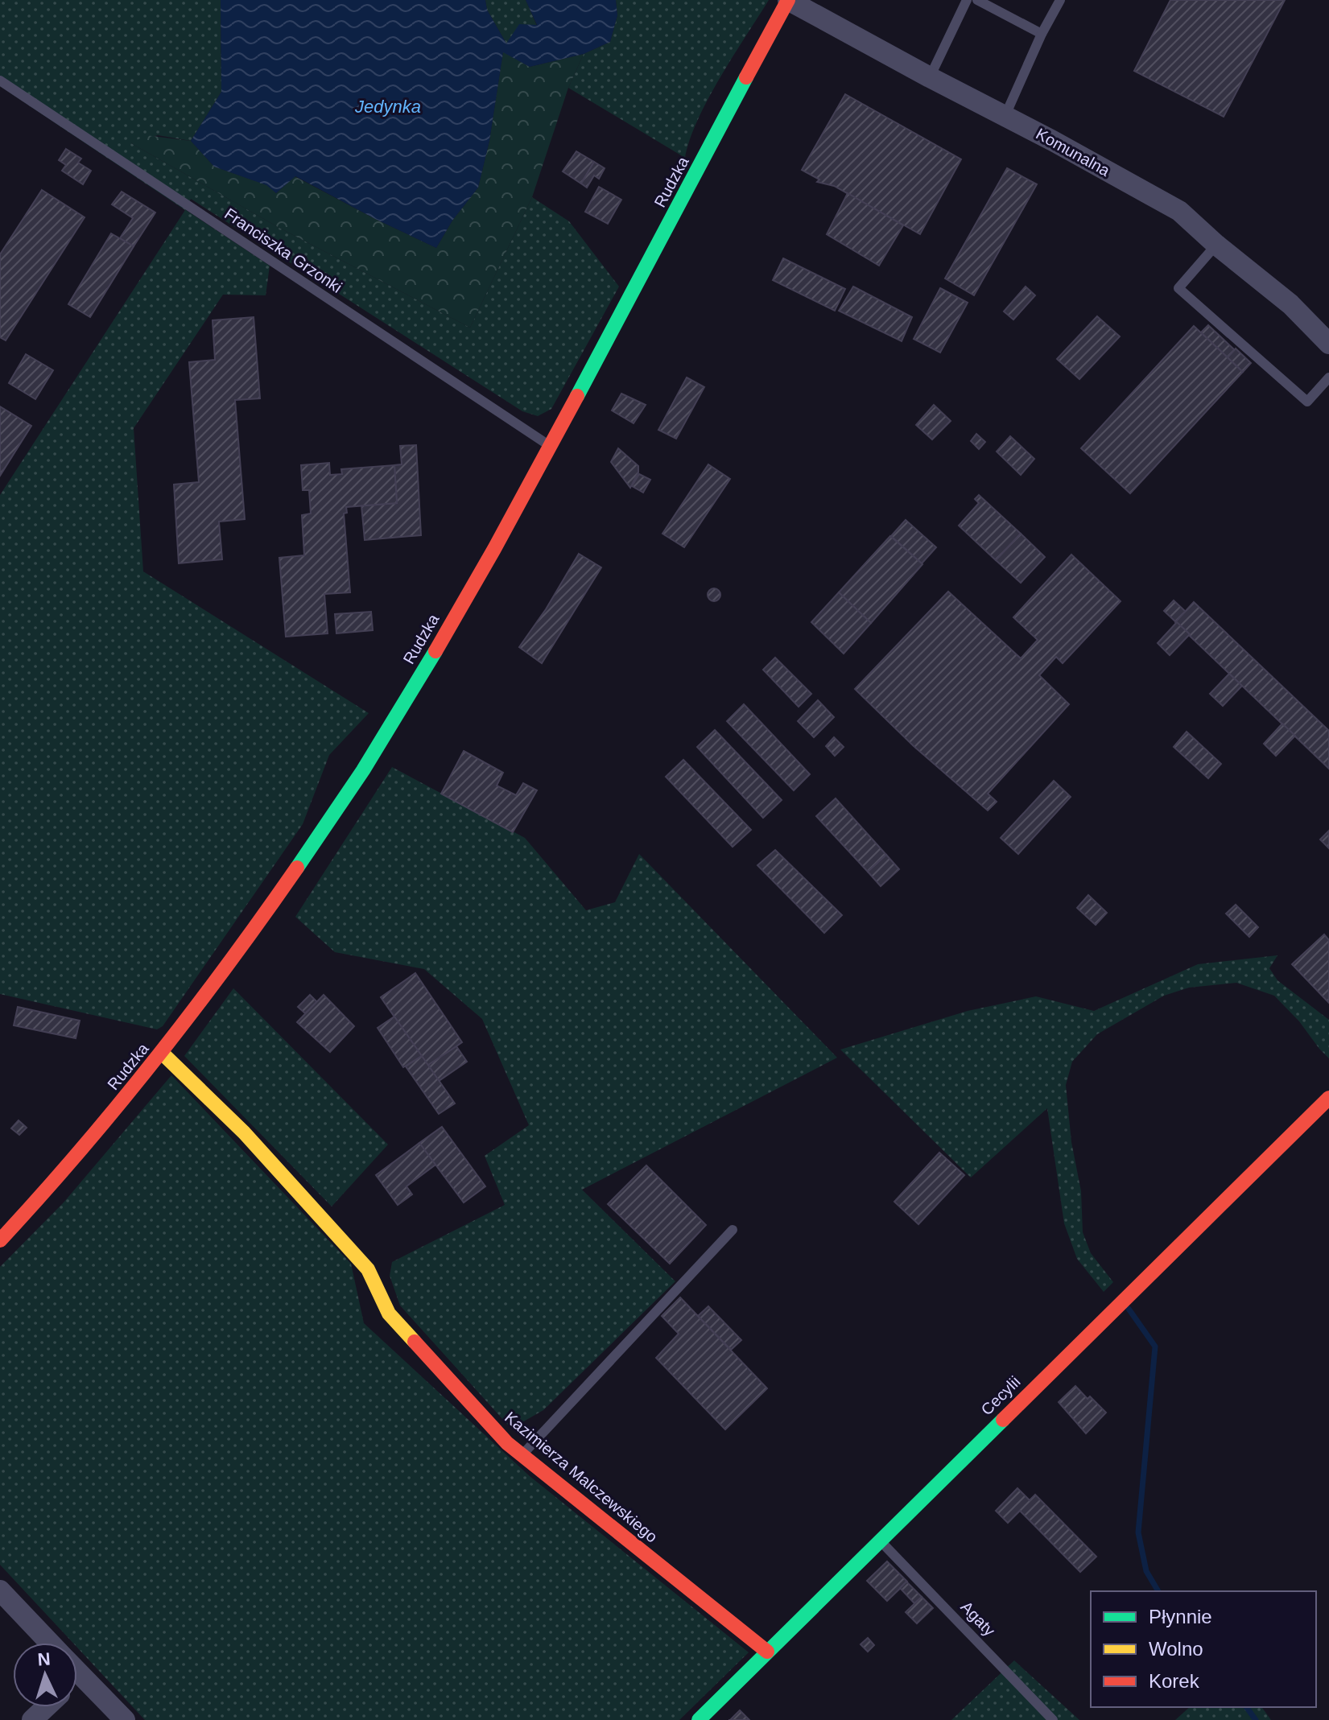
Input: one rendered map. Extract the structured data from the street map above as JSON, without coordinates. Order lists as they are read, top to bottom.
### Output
{
  "streets": {
    "street": [
      "Komunalna",
      "Rudzka",
      "Cecylii",
      "Kazimierza Malczewskiego"
    ],
    "lane": ["Franciszka Grzonki", "Agaty"]
  },
  "crossings": [
    ["Komunalna", "Rudzka"],
    ["Rudzka", "Franciszka Grzonki"],
    ["Rudzka", "Kazimierza Malczewskiego"],
    ["Cecylii", "Kazimierza Malczewskiego"],
    ["Cecylii", "Agaty"]
  ],
  "water": ["Jedynka"],
  "legend": ["Płynnie", "Wolno", "Korek"],
  "north": "top"
}
